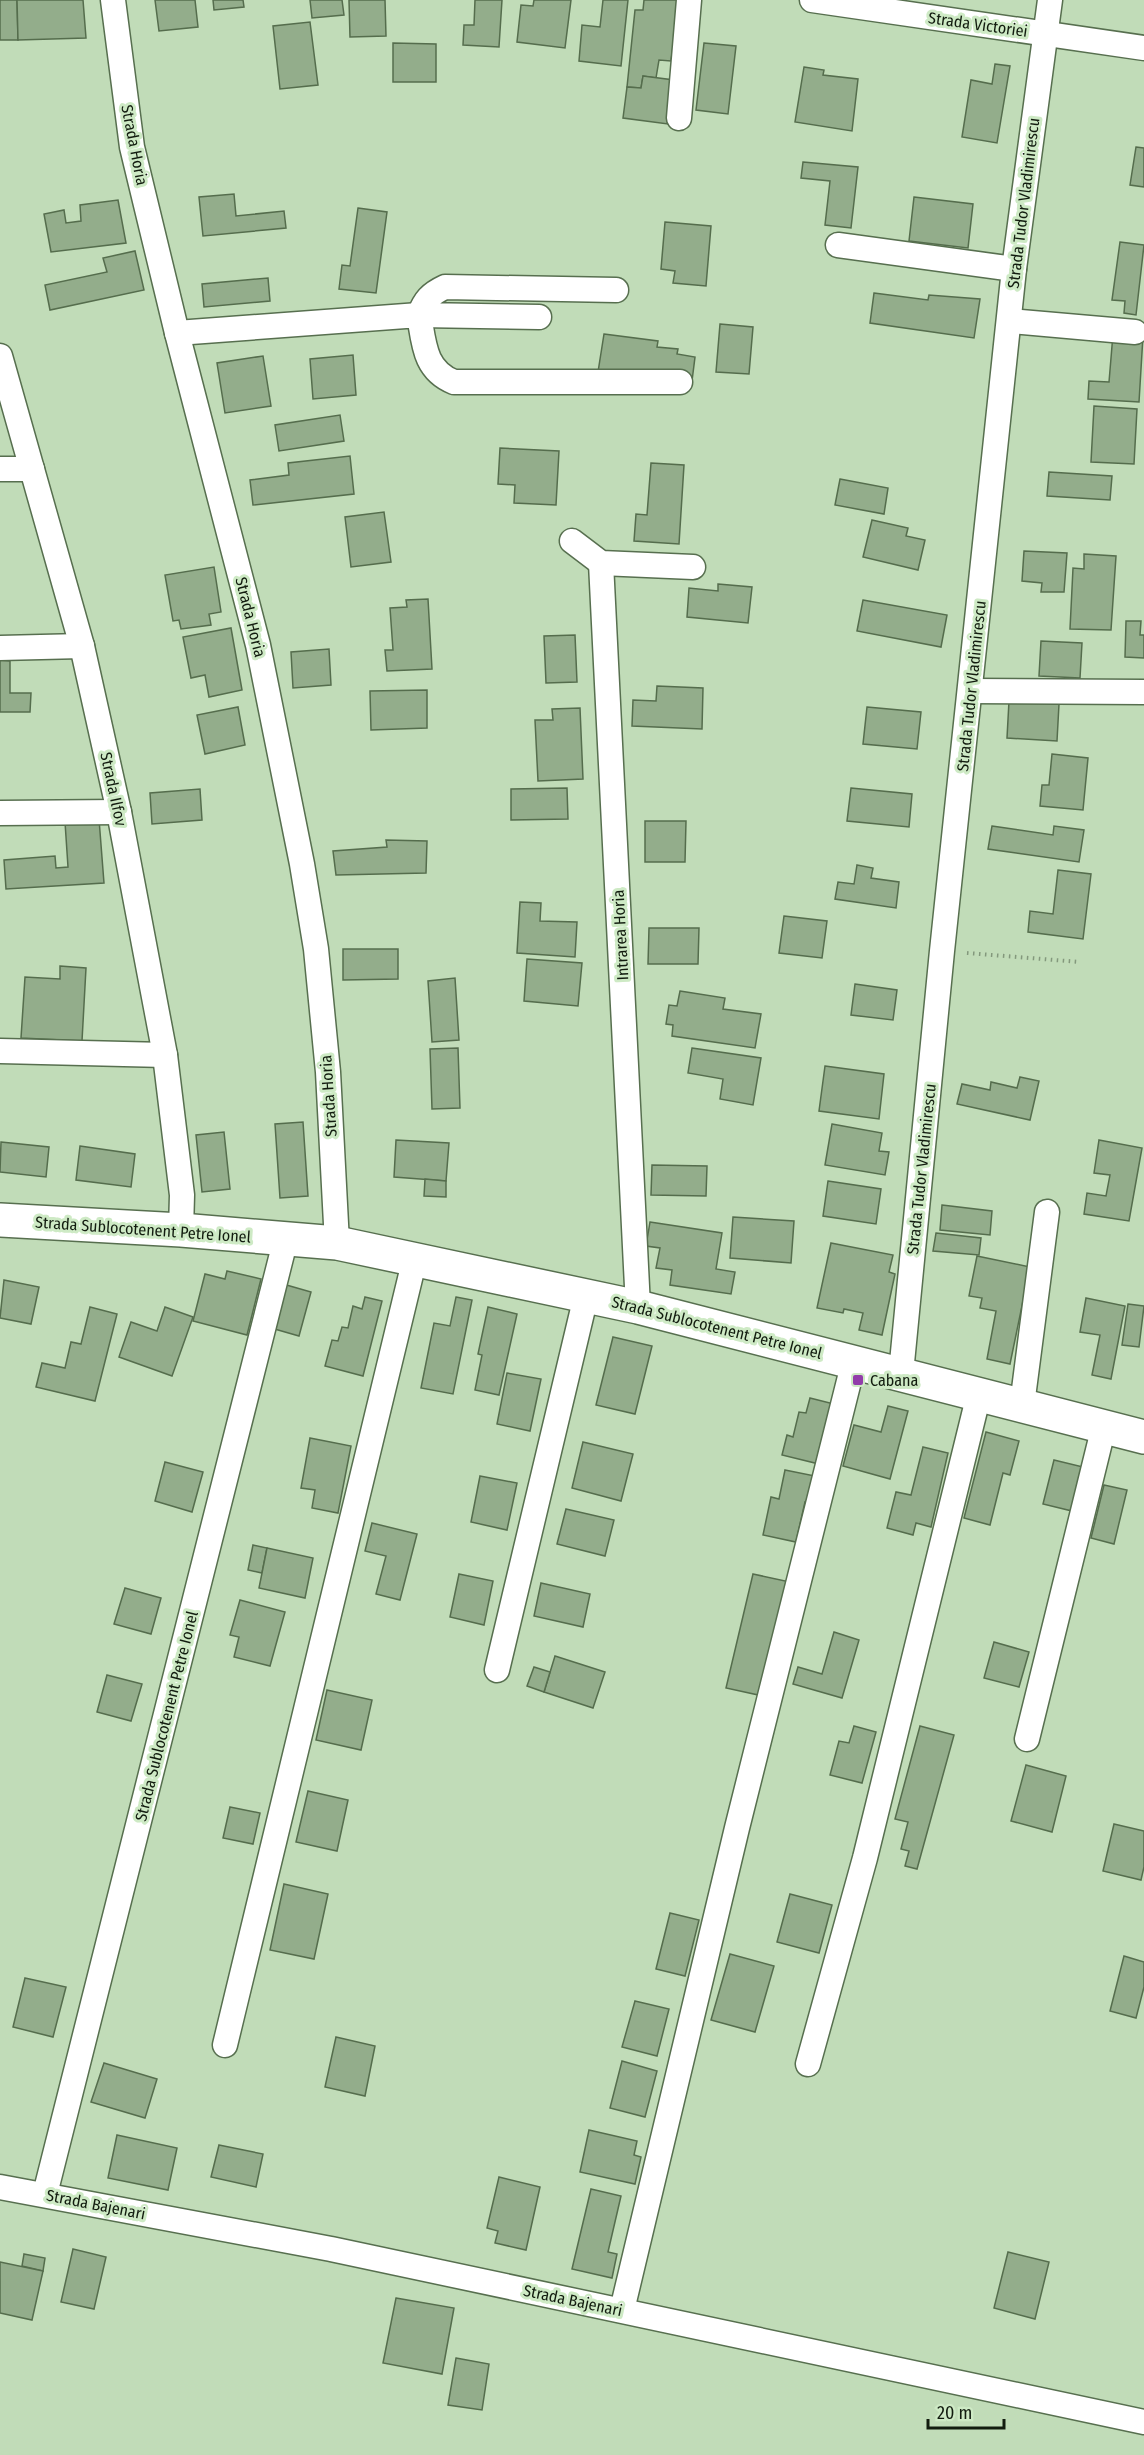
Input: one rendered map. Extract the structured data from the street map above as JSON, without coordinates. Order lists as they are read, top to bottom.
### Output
{
  "streets": {
    "main road": ["Strada Sublocotenent Petre Ionel"],
    "street": [
      "Strada Victoriei",
      "Strada Horia",
      "Strada Tudor Vladimirescu",
      "Strada Ilfov",
      "Intrarea Horia",
      "Strada Bajenari"
    ]
  },
  "crossings": [
    ["Strada Victoriei", "Strada Tudor Vladimirescu"],
    ["Strada Horia", "Strada Sublocotenent Petre Ionel"],
    ["Strada Tudor Vladimirescu", "Strada Sublocotenent Petre Ionel"],
    ["Strada Ilfov", "Strada Sublocotenent Petre Ionel"],
    ["Intrarea Horia", "Strada Sublocotenent Petre Ionel"],
    ["Strada Sublocotenent Petre Ionel", "Strada Bajenari"]
  ],
  "places": {
    "transit": ["Cabana"]
  },
  "scale_bar": "20 m"
}
